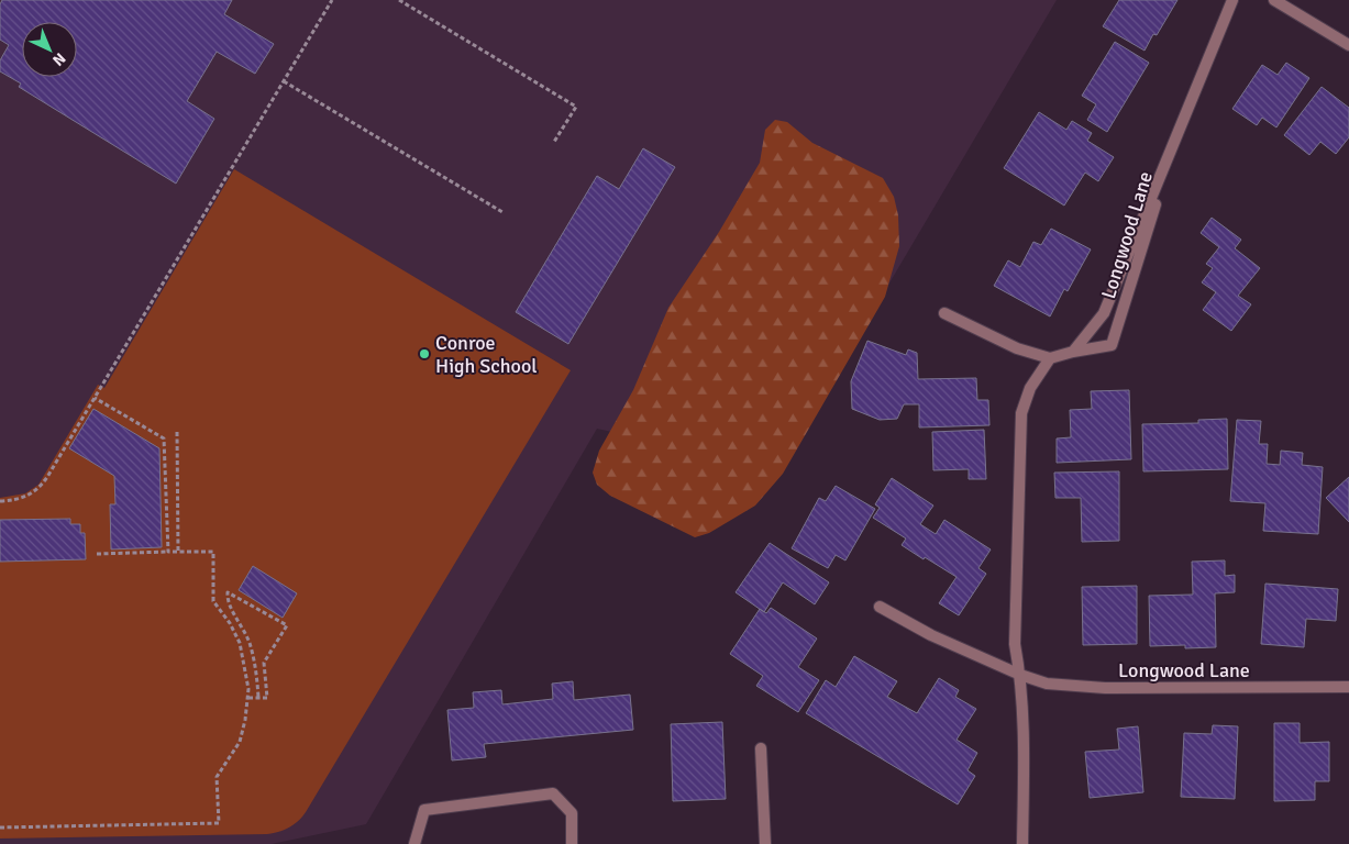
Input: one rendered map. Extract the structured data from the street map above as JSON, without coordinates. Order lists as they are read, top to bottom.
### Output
{
  "streets": {
    "street": ["Longwood Lane"]
  },
  "places": ["Conroe High School"],
  "north": "bottom right"
}
